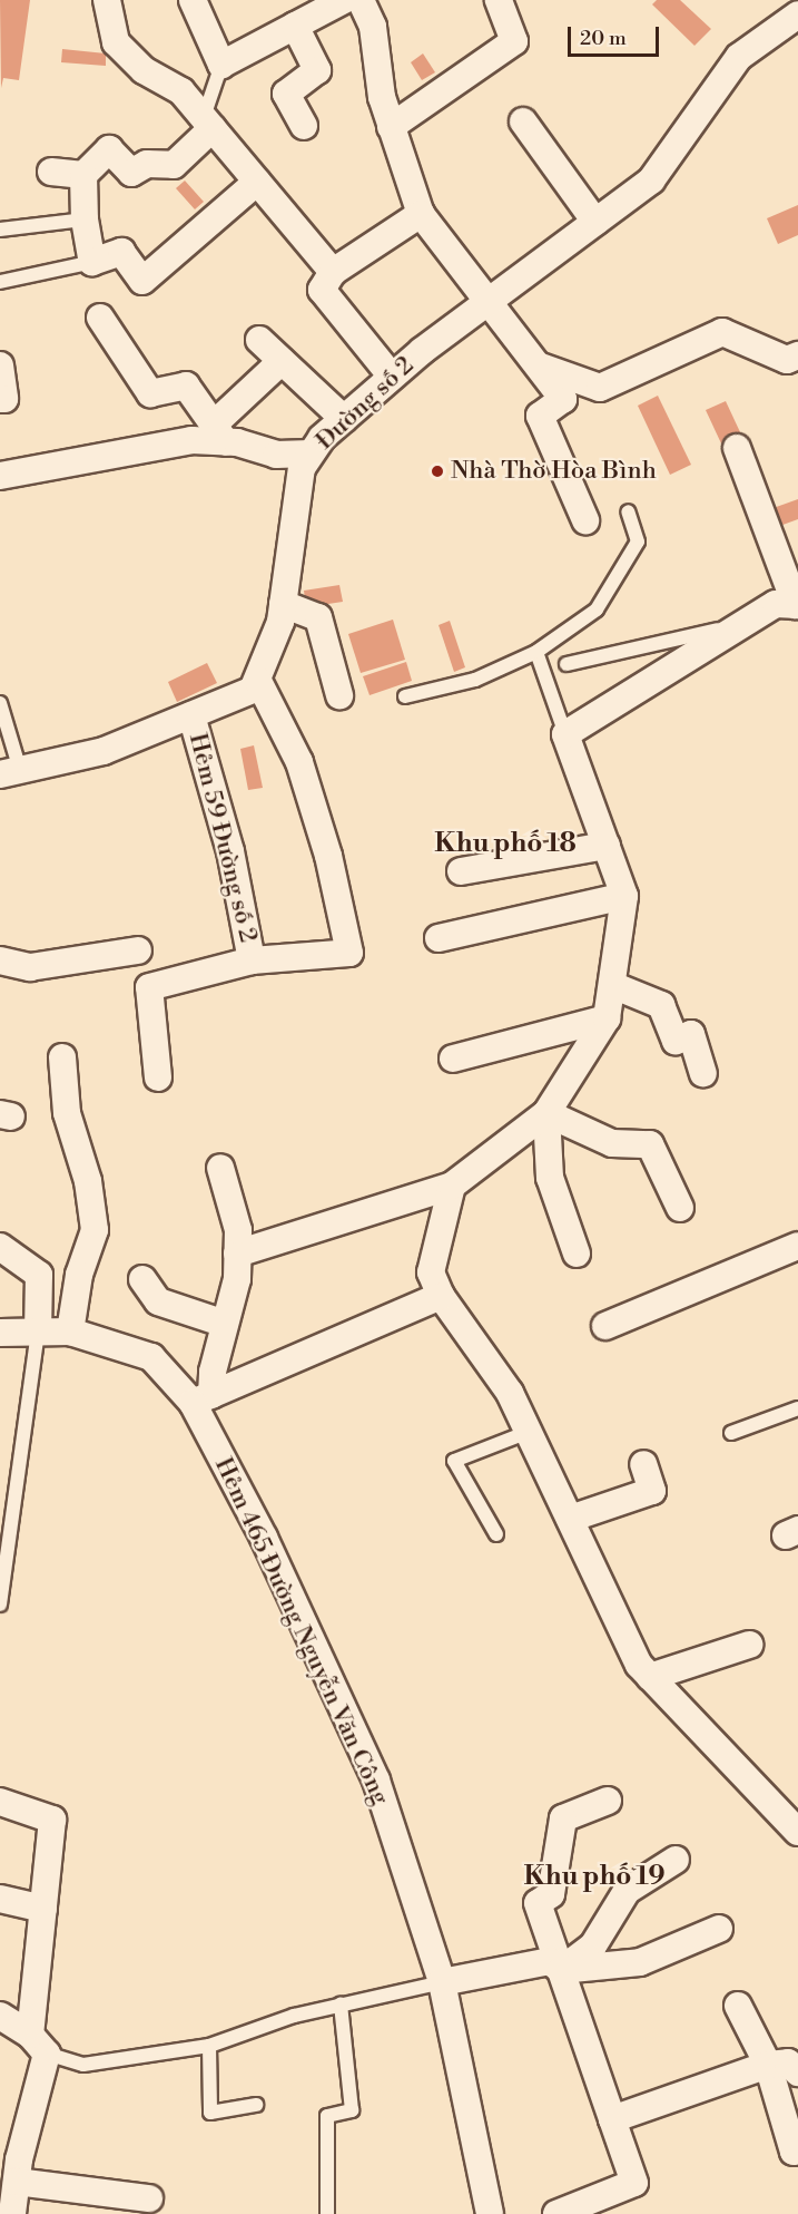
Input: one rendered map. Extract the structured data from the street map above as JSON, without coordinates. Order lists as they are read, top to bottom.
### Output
{
  "streets": {
    "street": ["Đường số 2", "Hẻm 59 Đường số 2", "Hẻm 465 Đường Nguyễn Văn Công"]
  },
  "districts": ["Khu phố 18", "Khu phố 19"],
  "places": ["Nhà Thờ Hòa Bình"],
  "scale_bar": "20 m"
}
